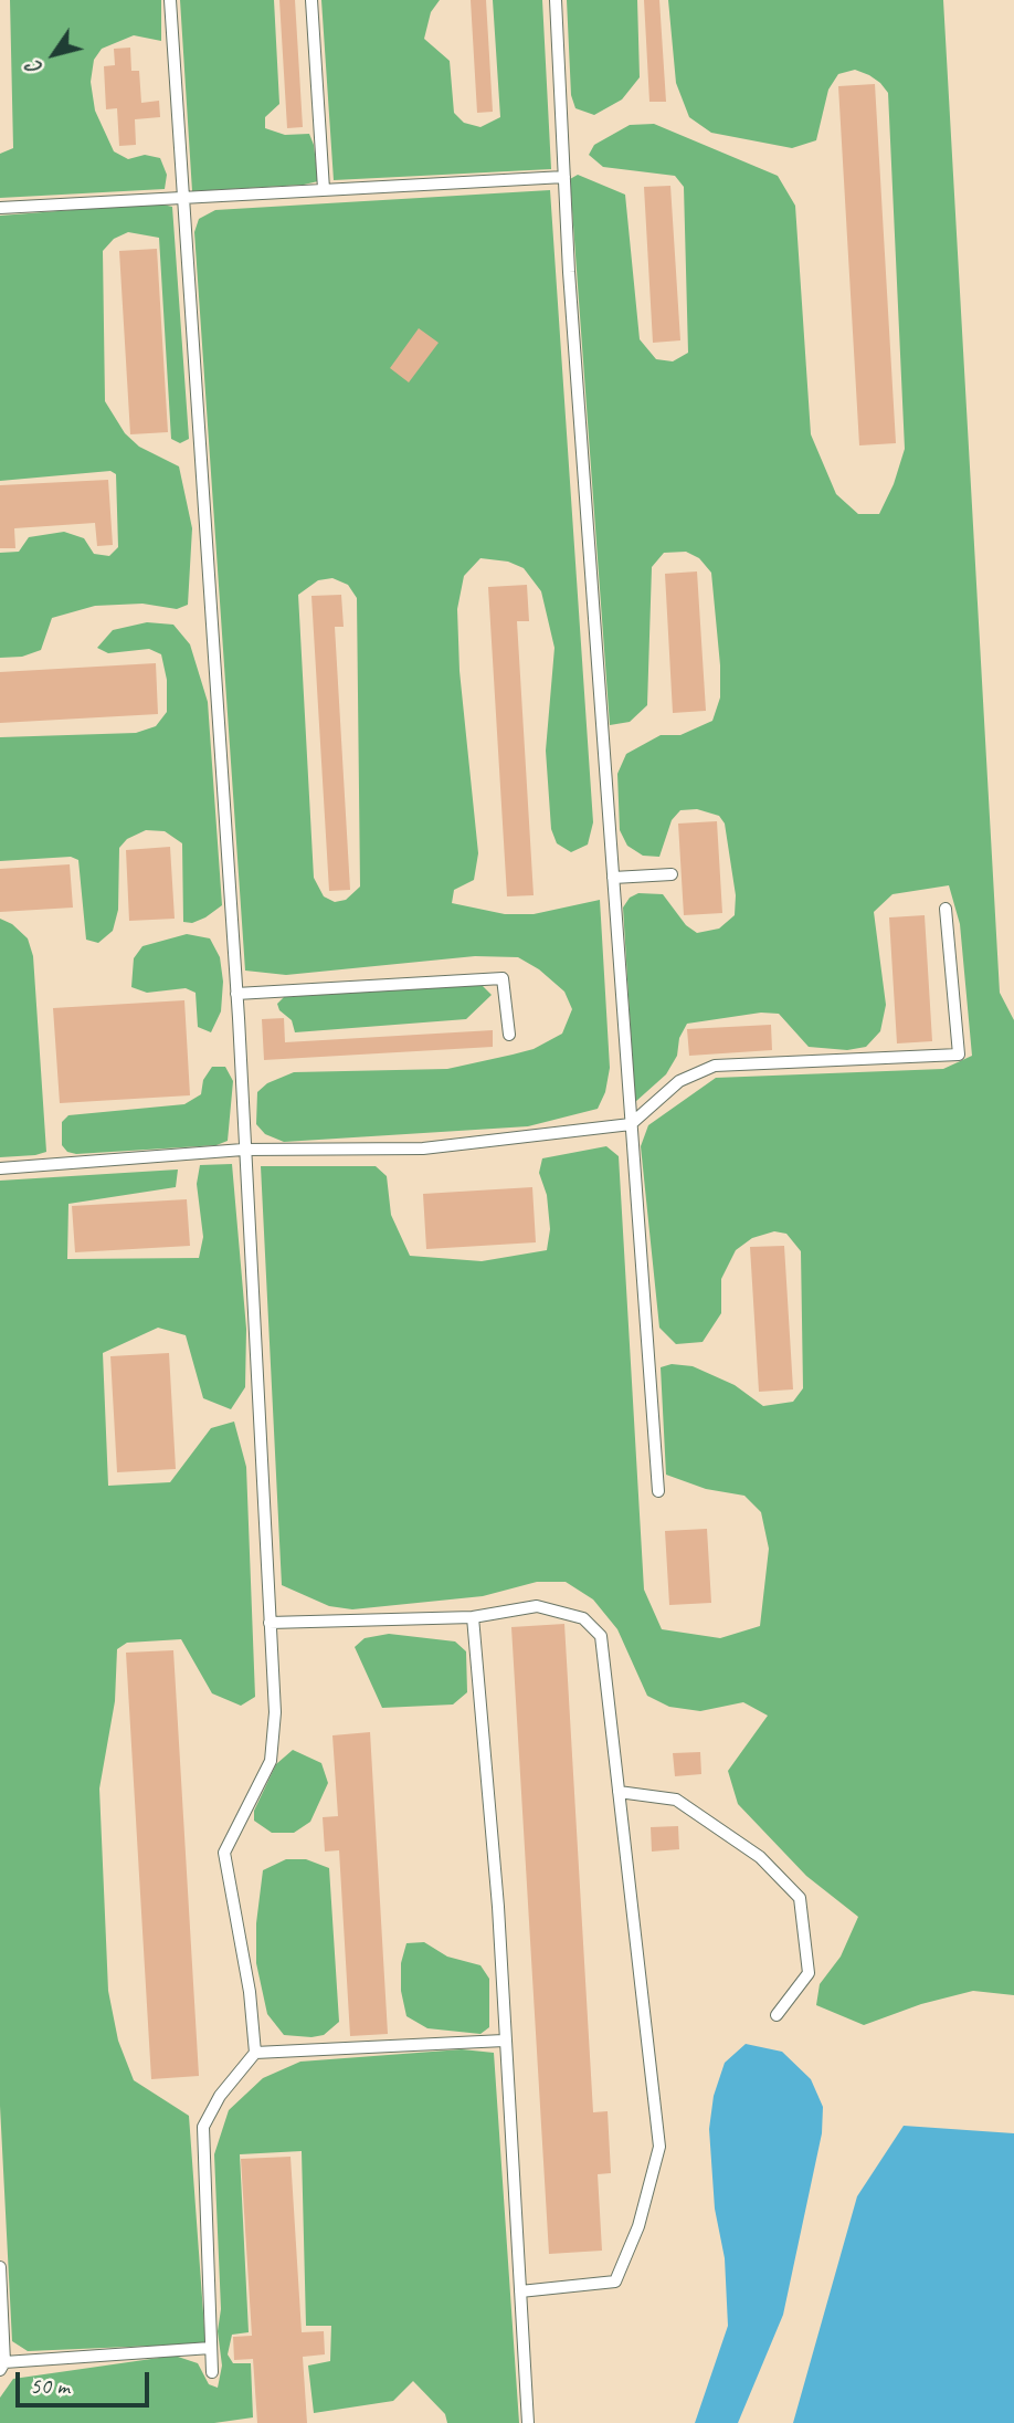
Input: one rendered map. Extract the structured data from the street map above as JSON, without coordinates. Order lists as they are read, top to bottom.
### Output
{
  "scale_bar": "50 m",
  "north": "bottom left"
}
